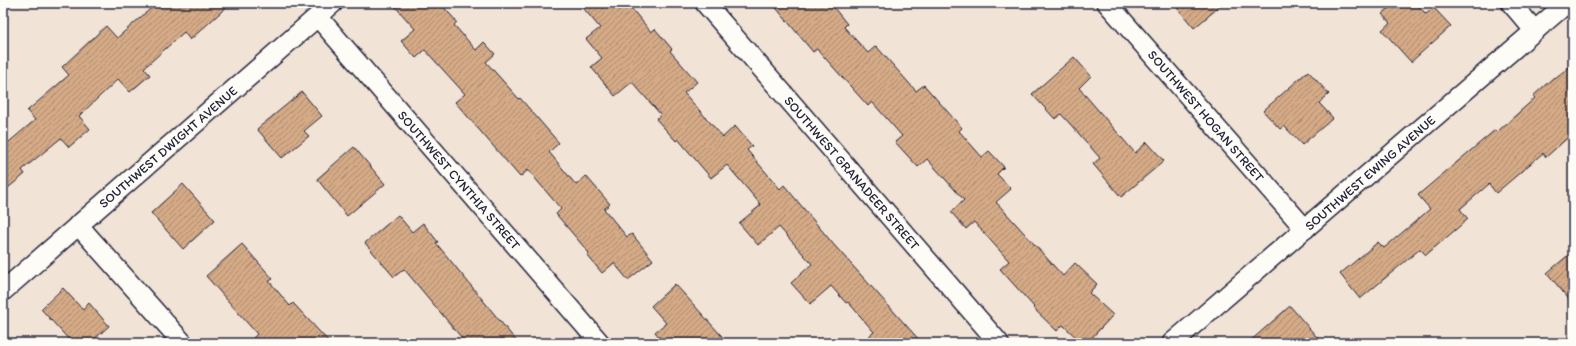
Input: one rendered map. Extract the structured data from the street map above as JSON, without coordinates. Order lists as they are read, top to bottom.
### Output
{
  "streets": {
    "street": [
      "SOUTHWEST HOGAN STREET",
      "SOUTHWEST DWIGHT AVENUE",
      "SOUTHWEST GRANADEER STREET",
      "SOUTHWEST EWING AVENUE",
      "SOUTHWEST CYNTHIA STREET"
    ]
  },
  "crossings": [
    ["SOUTHWEST HOGAN STREET", "SOUTHWEST EWING AVENUE"],
    ["SOUTHWEST DWIGHT AVENUE", "SOUTHWEST CYNTHIA STREET"]
  ]
}
